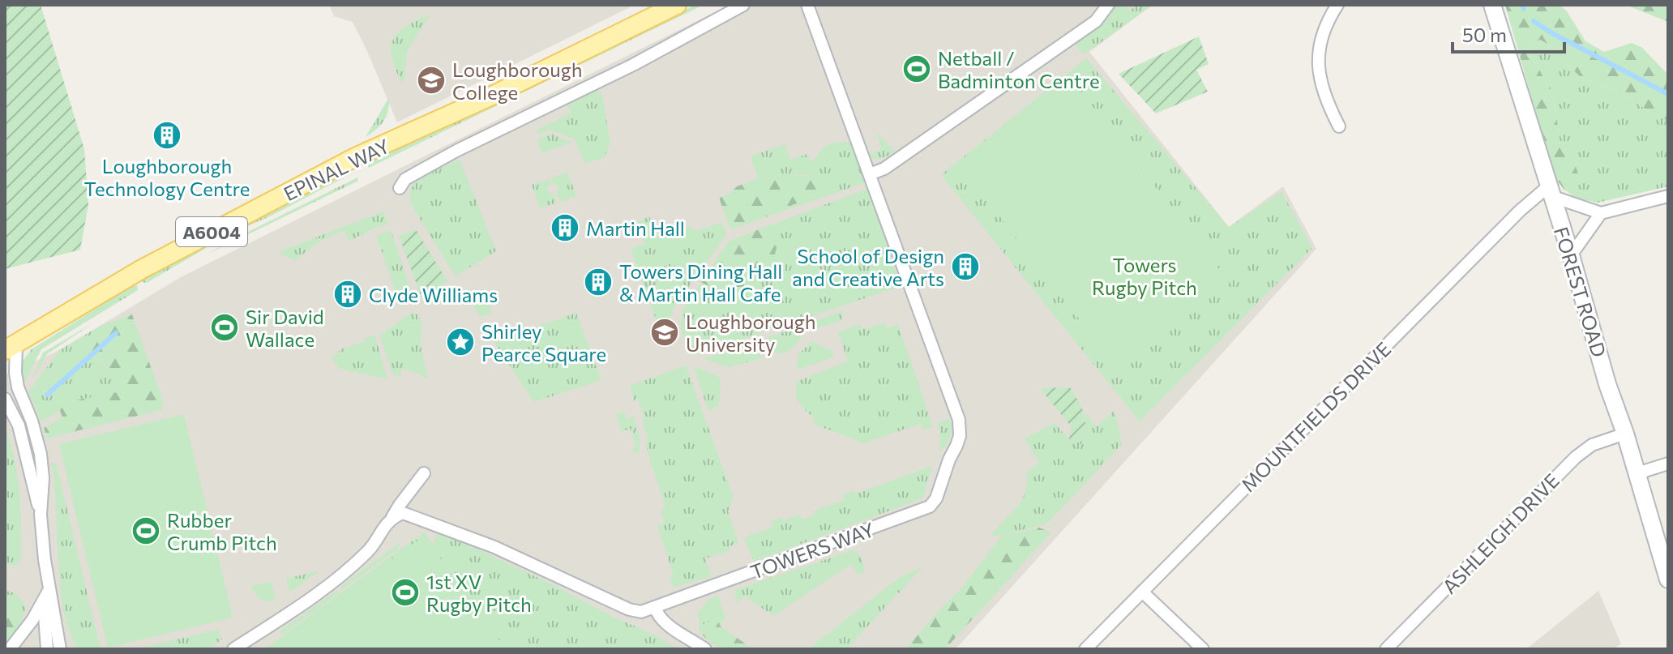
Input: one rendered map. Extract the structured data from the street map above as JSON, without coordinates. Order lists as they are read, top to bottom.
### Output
{
  "streets": {
    "main road": ["EPINAL WAY", "A6004"],
    "street": [
      "FOREST ROAD",
      "MOUNTFIELDS DRIVE",
      "ASHLEIGH DRIVE",
      "TOWERS WAY"
    ]
  },
  "crossings": [
    ["FOREST ROAD", "MOUNTFIELDS DRIVE"],
    ["FOREST ROAD", "ASHLEIGH DRIVE"]
  ],
  "parks": ["Towers Rugby Pitch"],
  "places": {
    "sports": [
      "Netball / Badminton Centre",
      "Sir David Wallace",
      "Rubber Crumb Pitch",
      "1st XV Rugby Pitch"
    ],
    "school or university": ["Loughborough College", "Loughborough University"],
    "building": [
      "Loughborough Technology Centre",
      "Martin Hall",
      "School of Design and Creative Arts",
      "Towers Dining Hall & Martin Hall Cafe",
      "Clyde Williams"
    ],
    "place": ["Shirley Pearce Square"]
  },
  "scale_bar": "50 m"
}
